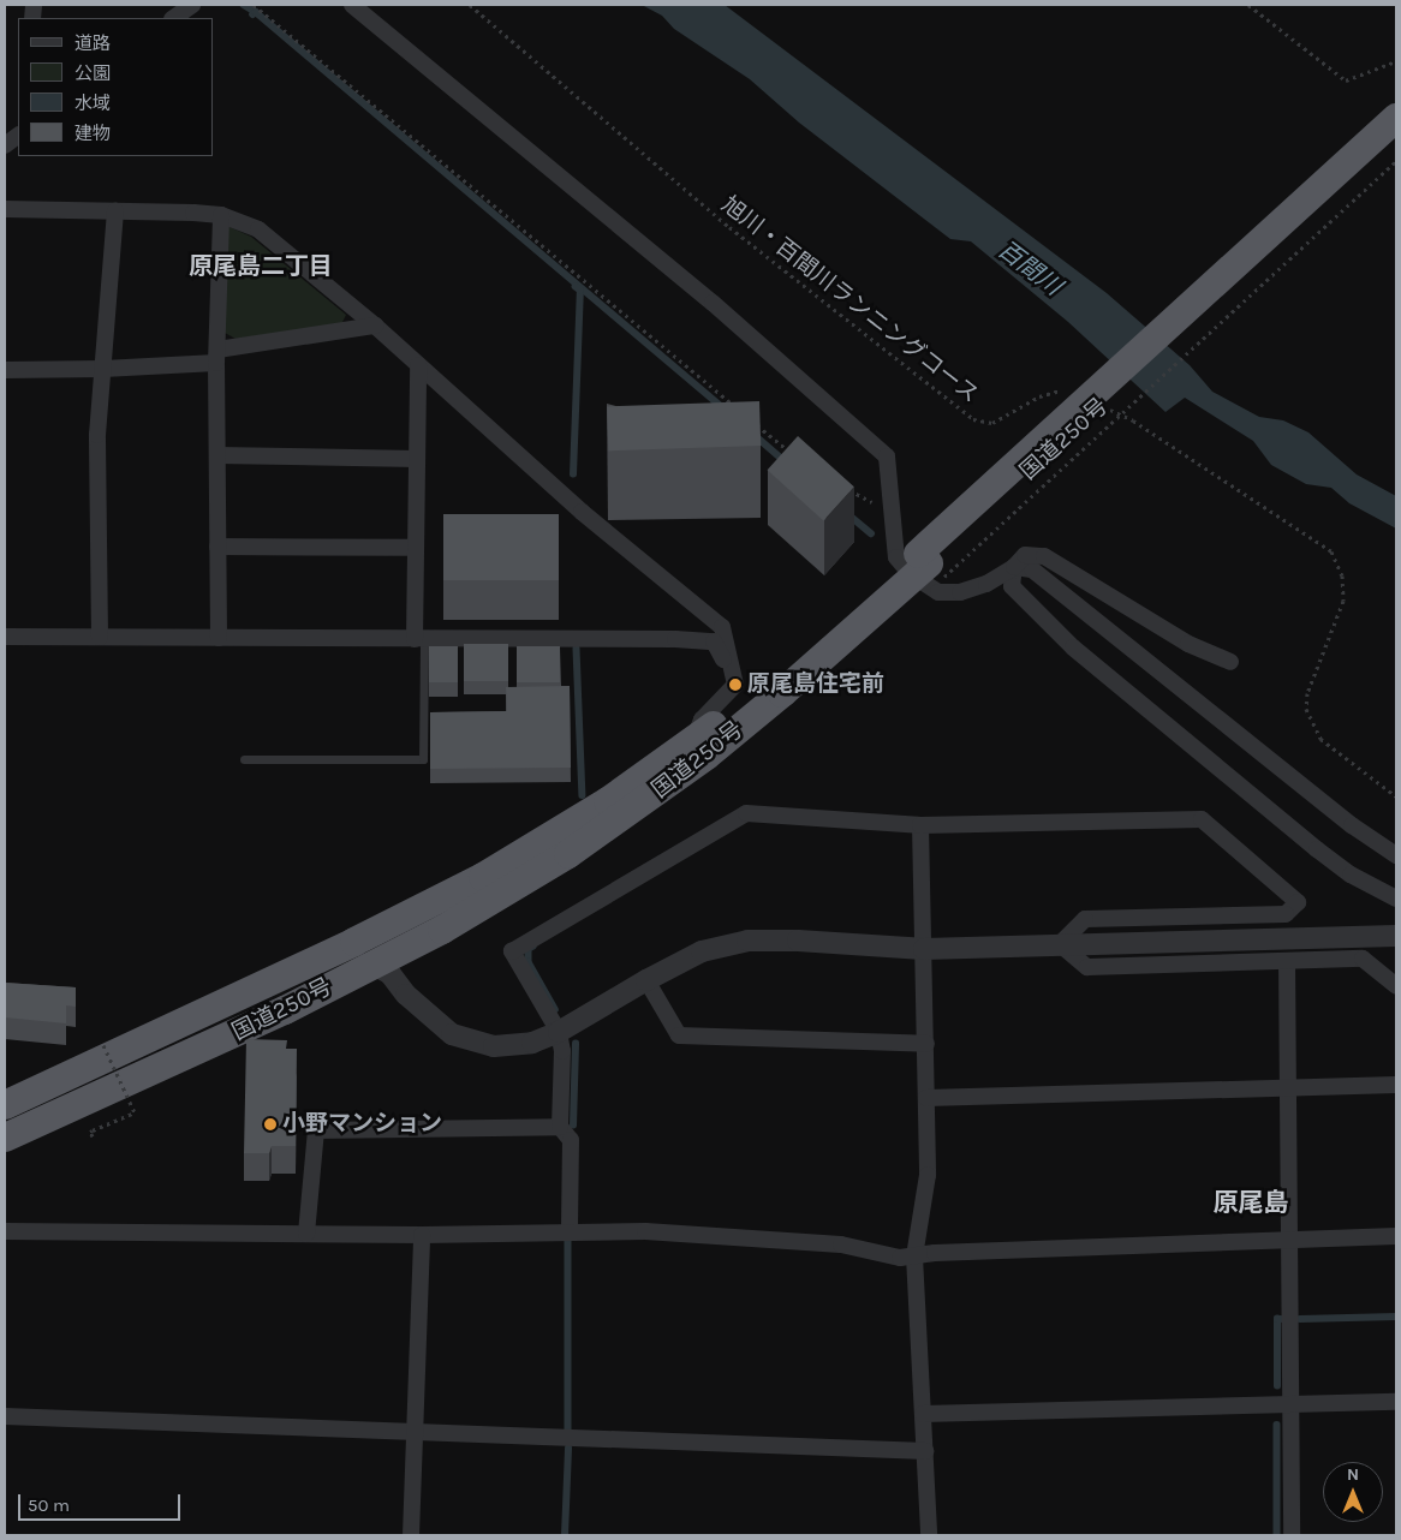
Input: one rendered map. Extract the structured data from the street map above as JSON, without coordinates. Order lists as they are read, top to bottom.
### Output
{
  "streets": {
    "highway": ["国道250号"],
    "path": ["旭川・百間川ランニングコース"]
  },
  "districts": ["原尾島二丁目", "原尾島"],
  "water": ["百間川"],
  "places": ["原尾島住宅前", "小野マンション"],
  "legend": [
    "道路",
    "公園",
    "水域",
    "建物"
  ],
  "scale_bar": "50 m",
  "north": "top"
}
